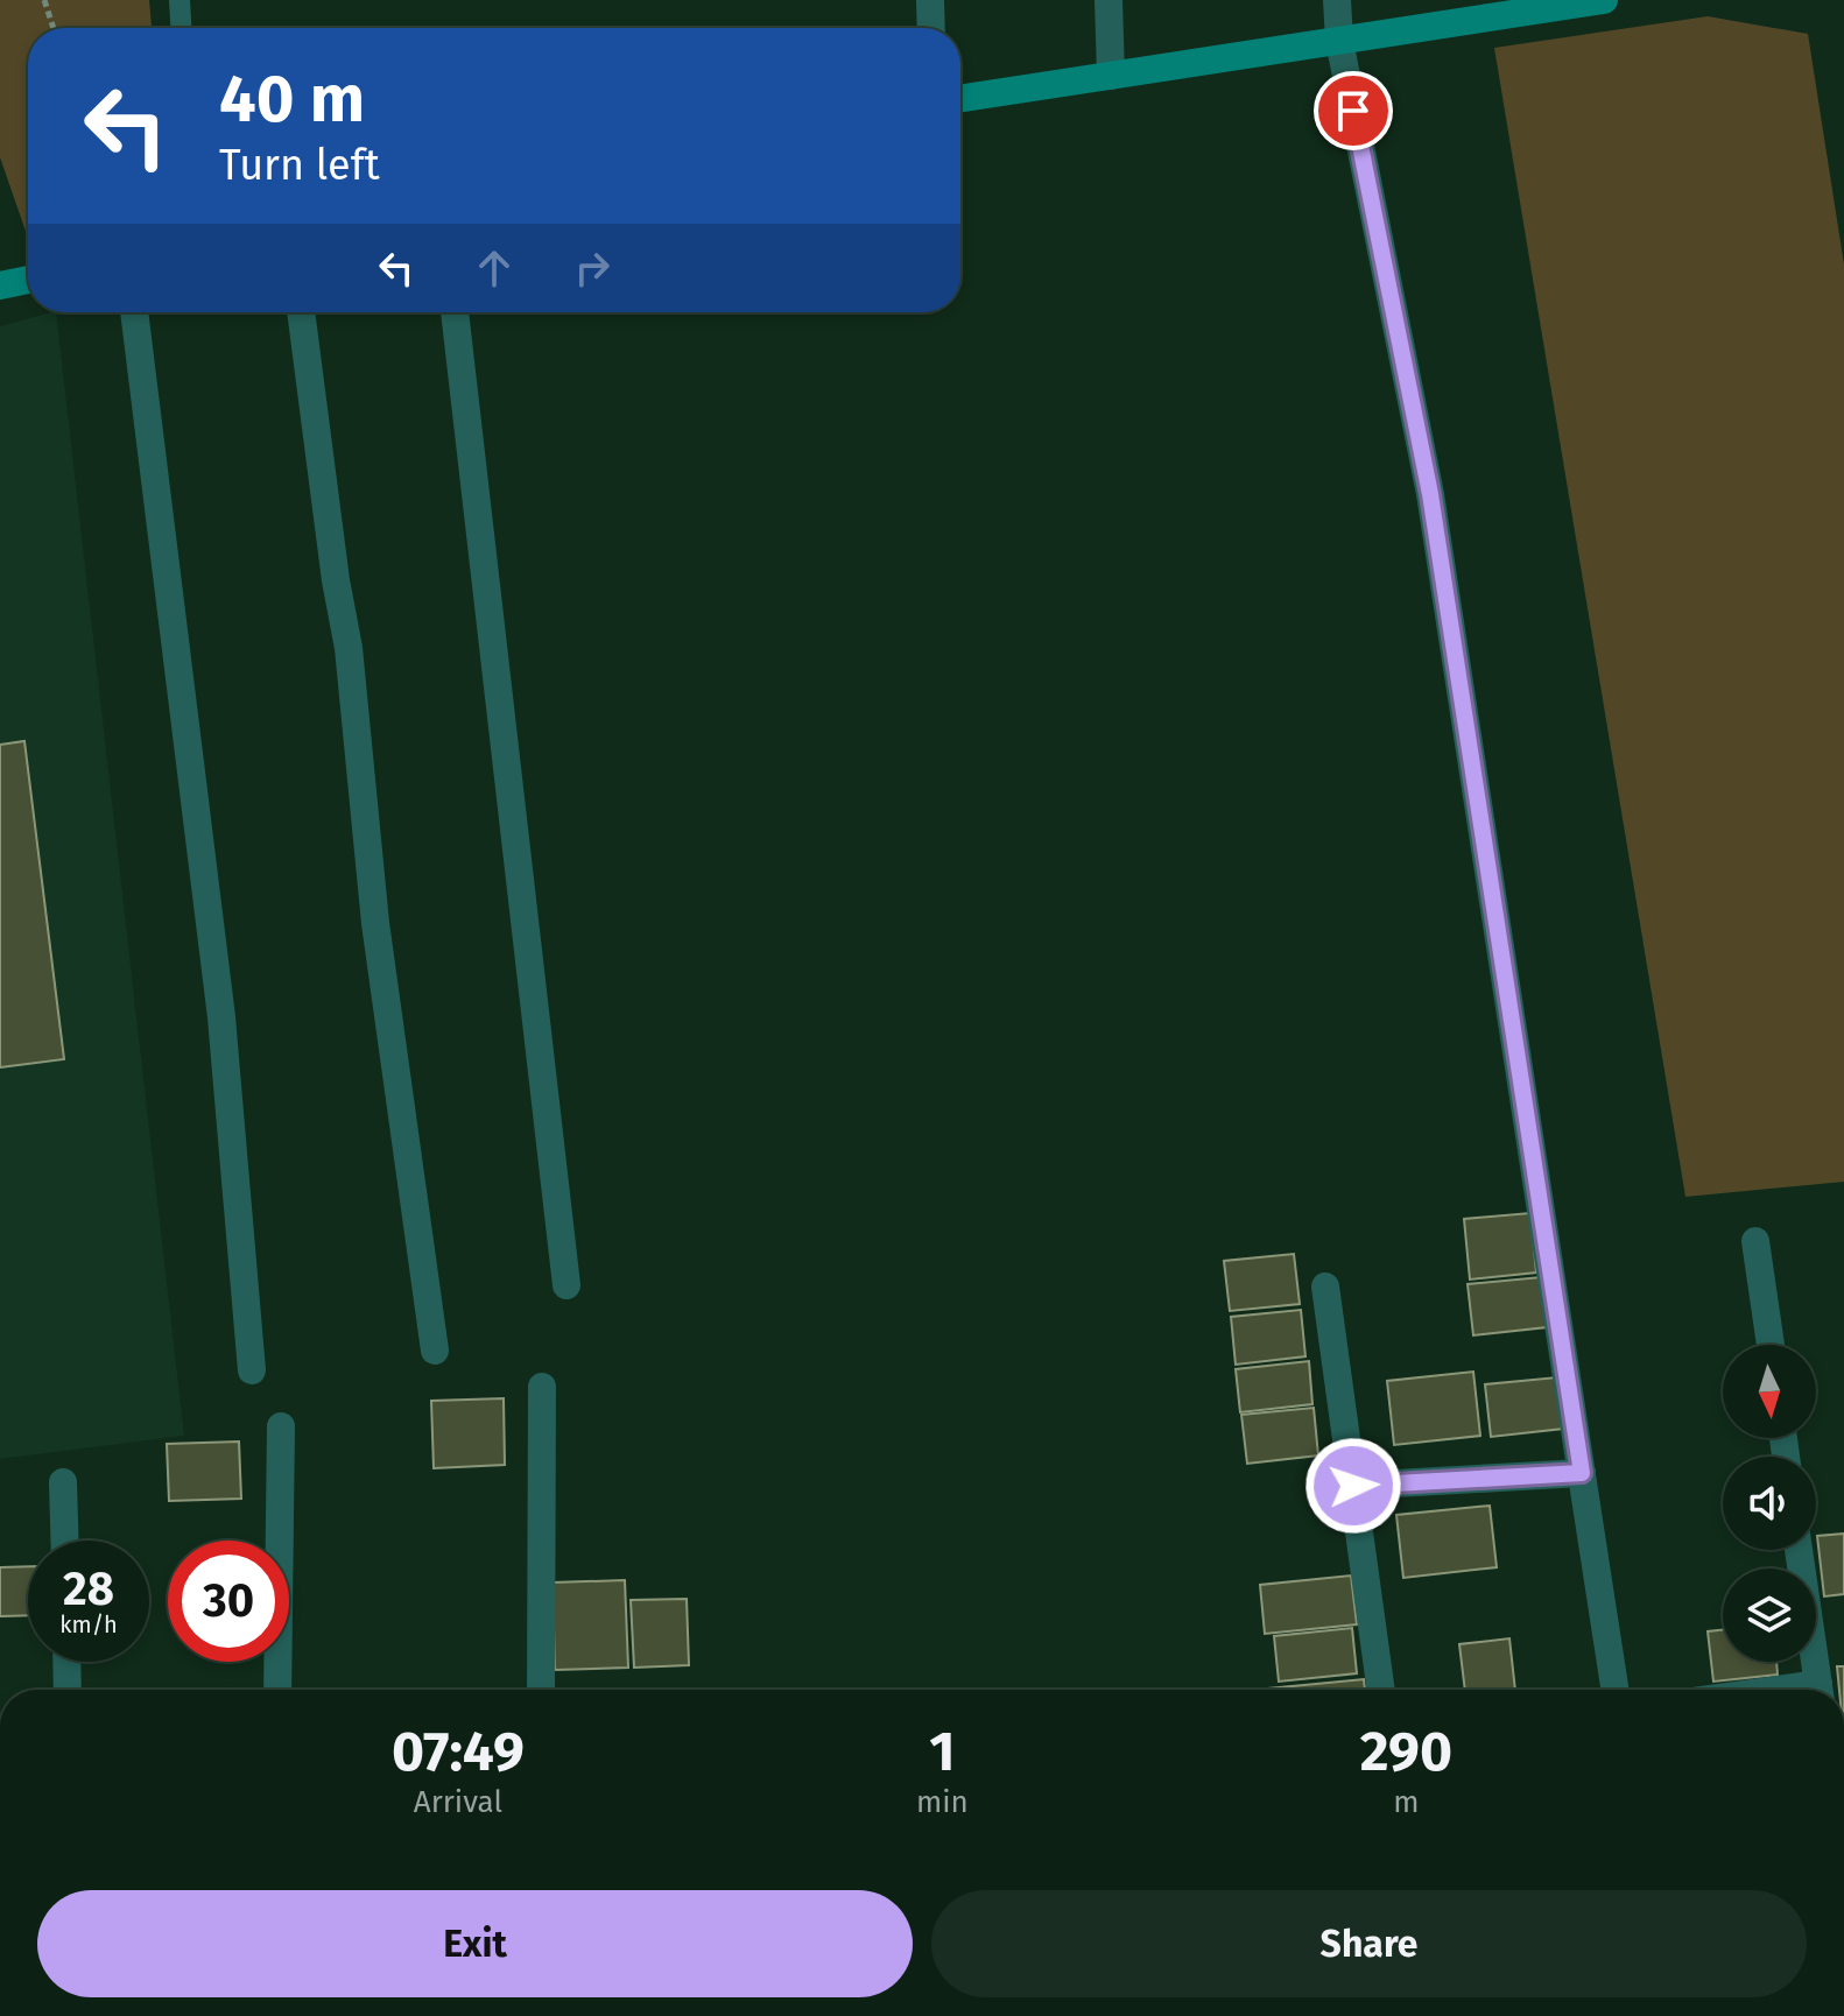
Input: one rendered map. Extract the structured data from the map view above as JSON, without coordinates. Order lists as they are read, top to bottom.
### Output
{
  "north": "bottom",
  "page": {
    "turn": ["40 m", "Turn left"],
    "speed": "28 km/h",
    "limit": "30",
    "eta": [
      "07:49",
      "Arrival",
      "1",
      "min",
      "290",
      "m"
    ],
    "buttons": ["Exit", "Share"]
  }
}
